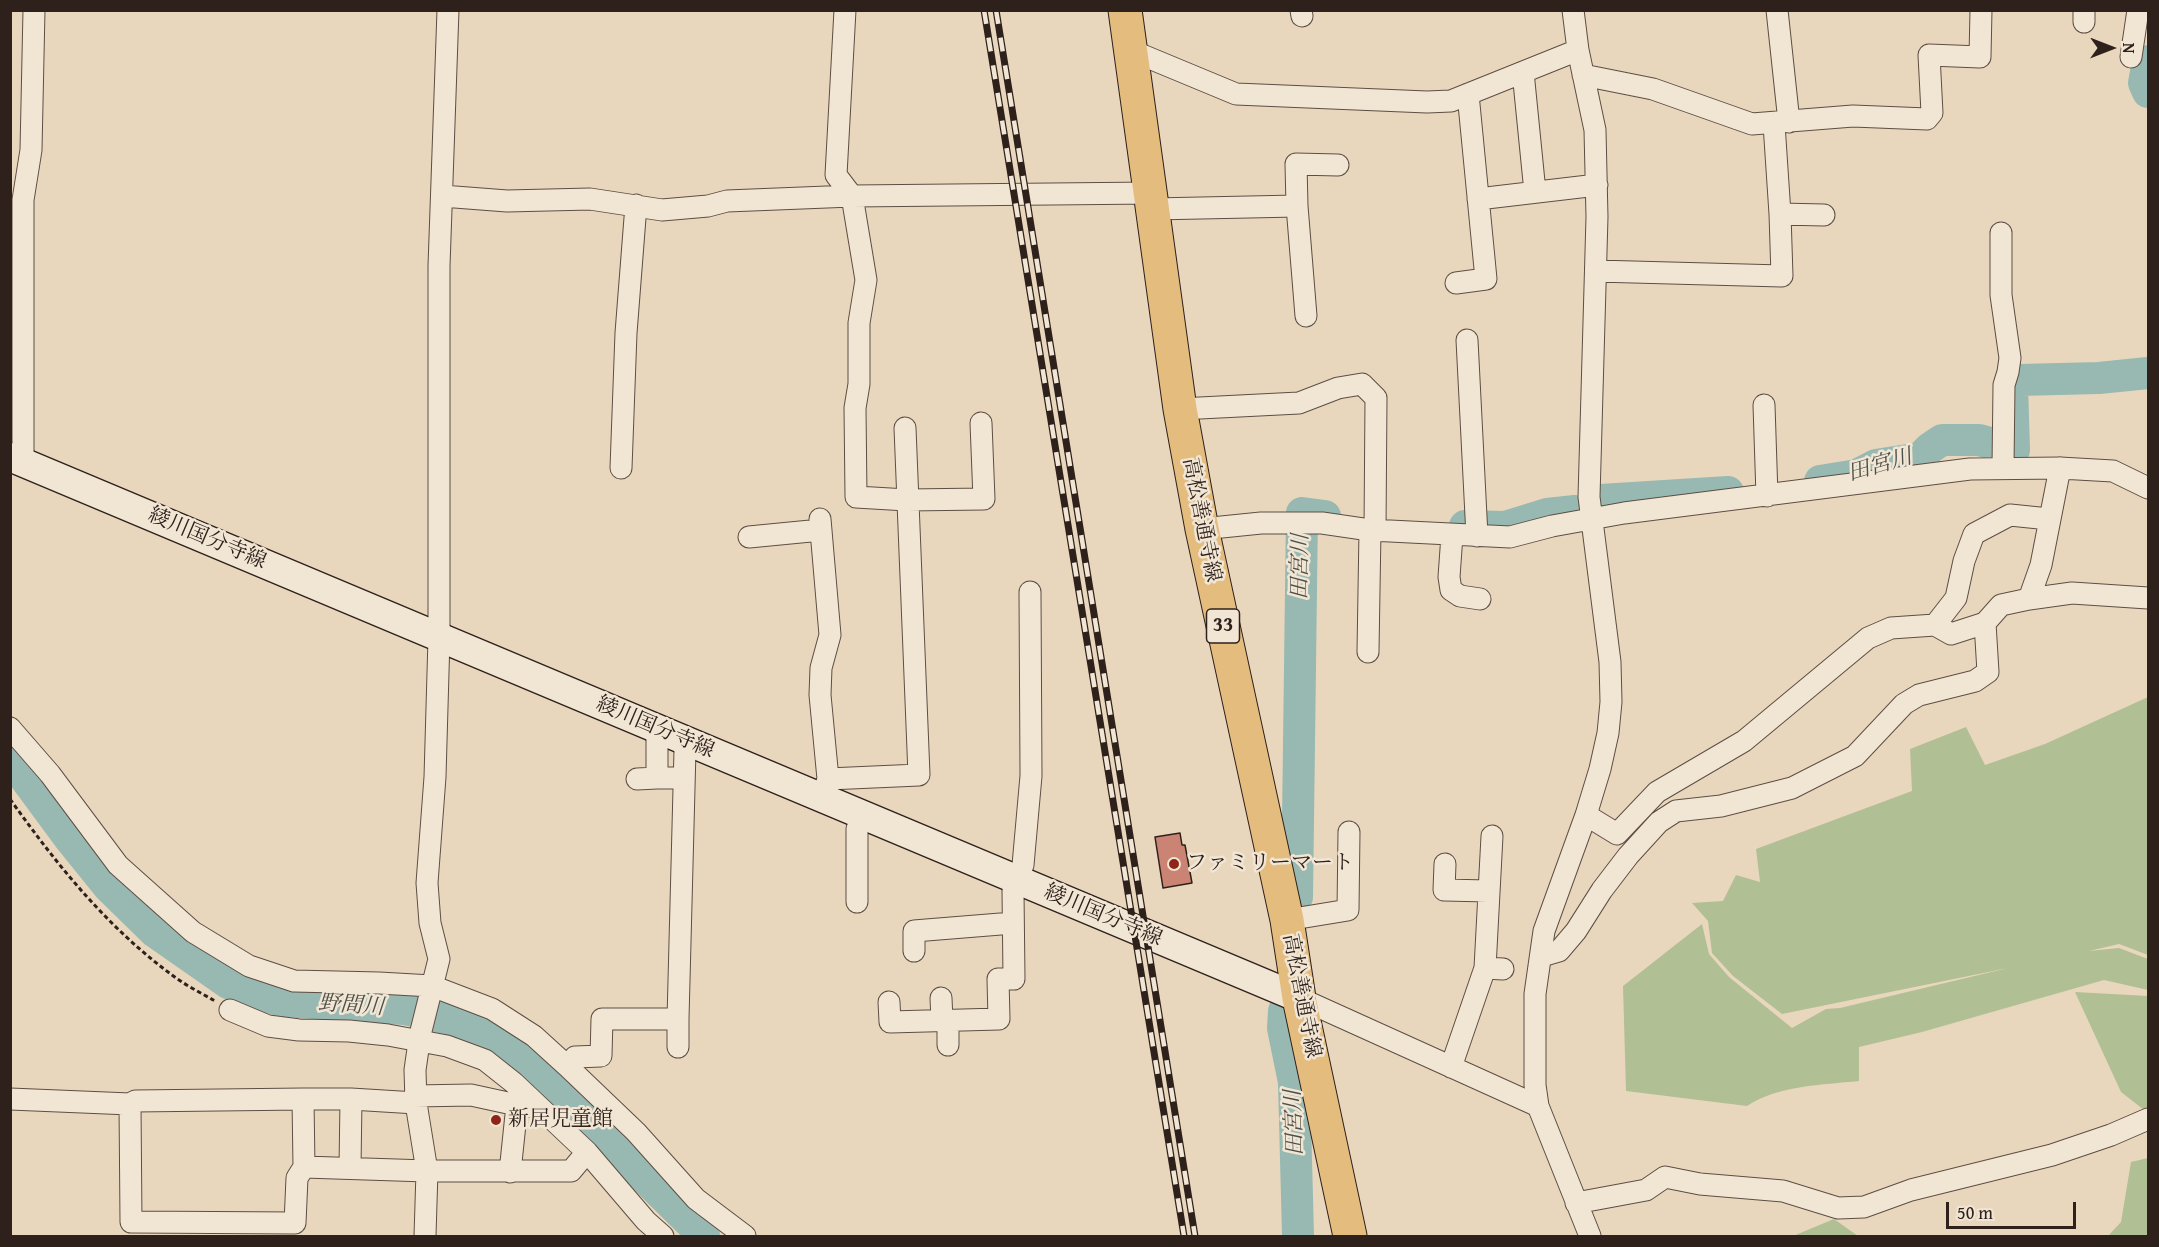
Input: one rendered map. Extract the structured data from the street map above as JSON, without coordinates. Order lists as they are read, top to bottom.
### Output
{
  "streets": {
    "main road": ["高松善通寺線", "綾川国分寺線", "33"]
  },
  "crossings": [
    ["高松善通寺線", "綾川国分寺線"]
  ],
  "water": ["田宮川", "野間川"],
  "places": ["ファミリーマート", "新居児童館"],
  "scale_bar": "50 m",
  "north": "right"
}
